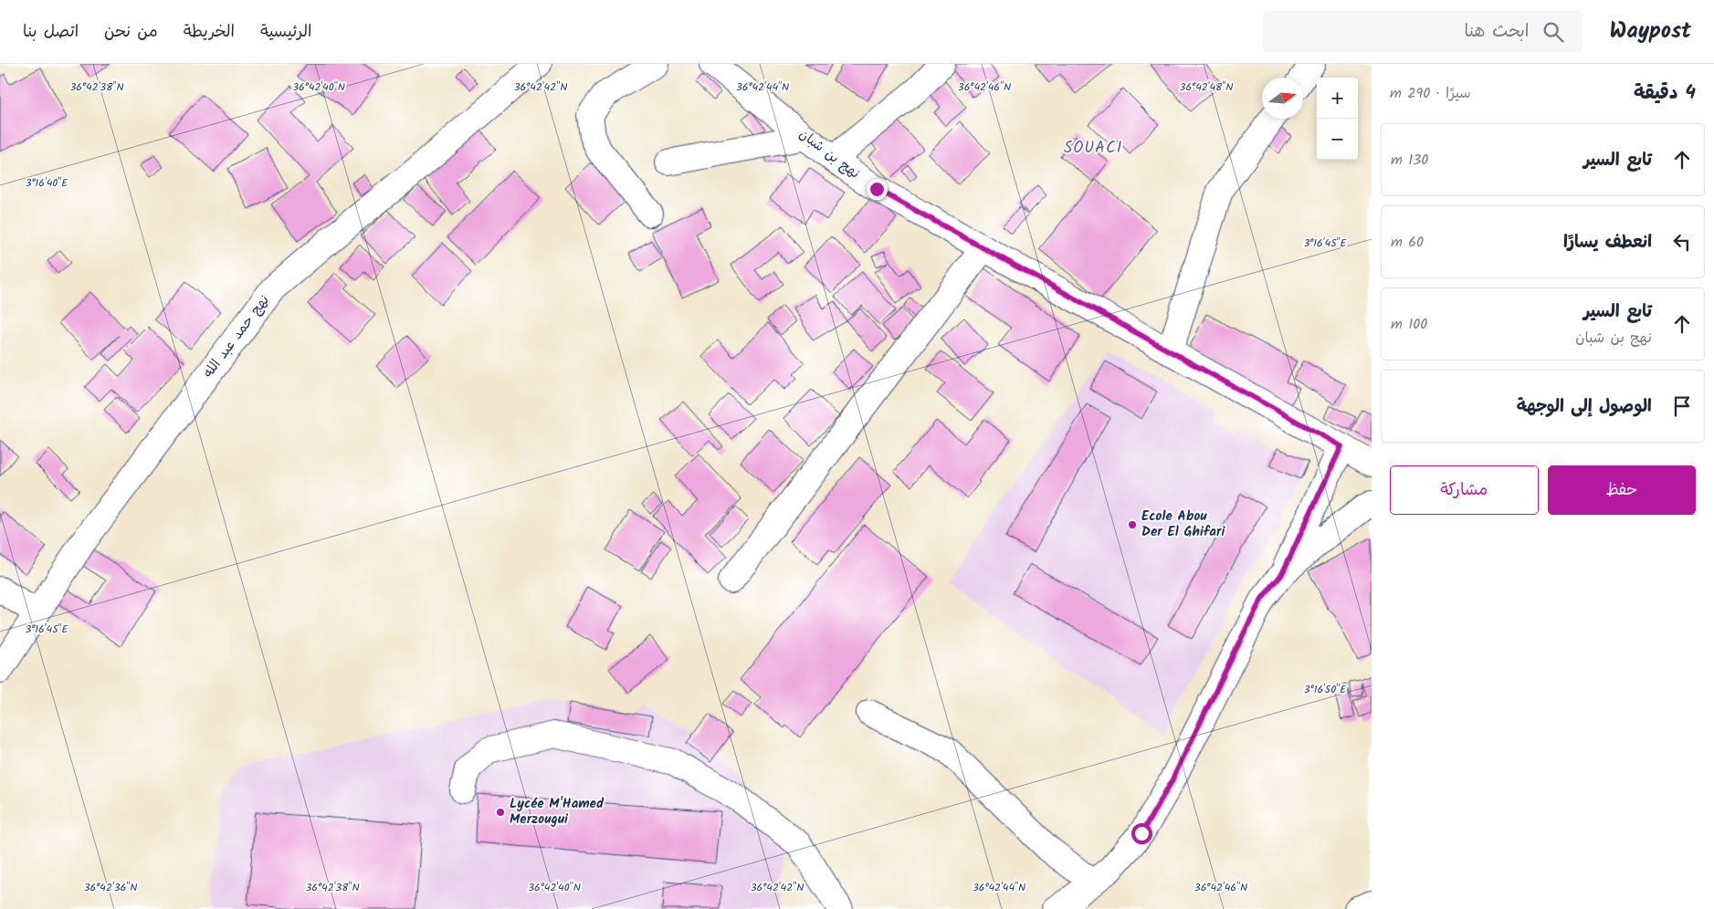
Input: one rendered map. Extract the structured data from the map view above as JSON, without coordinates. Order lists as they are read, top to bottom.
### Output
{
  "streets": {
    "street": ["نهج بن شبان", "نهج حمد عبد الله"]
  },
  "districts": ["SOUACI"],
  "places": ["Ecole Abou Der El Ghifari", "Lycée M'Hamed Merzougui"],
  "north": "right",
  "page": {
    "header": "Waypost",
    "search": "ابحث هنا",
    "nav": [
      "الرئيسية",
      "الخريطة",
      "من نحن",
      "اتصل بنا"
    ],
    "heading": ["4 دقيقة", "سيرًا · 290 m"],
    "map_buttons": ["+", "−"],
    "list": [
      ["تابع السير", "130 m"],
      ["انعطف يسارًا", "60 m"],
      ["تابع السير", "نهج بن شبان", "100 m"],
      "الوصول إلى الوجهة"
    ],
    "buttons": ["حفظ", "مشاركة"]
  },
  "coordinates": [
    "36°42'38\"N",
    "36°42'40\"N",
    "36°42'42\"N",
    "36°42'44\"N",
    "36°42'46\"N",
    "36°42'48\"N",
    "3°16'40\"E",
    "3°16'45\"E",
    "3°16'50\"E",
    "36°42'36\"N"
  ]
}
